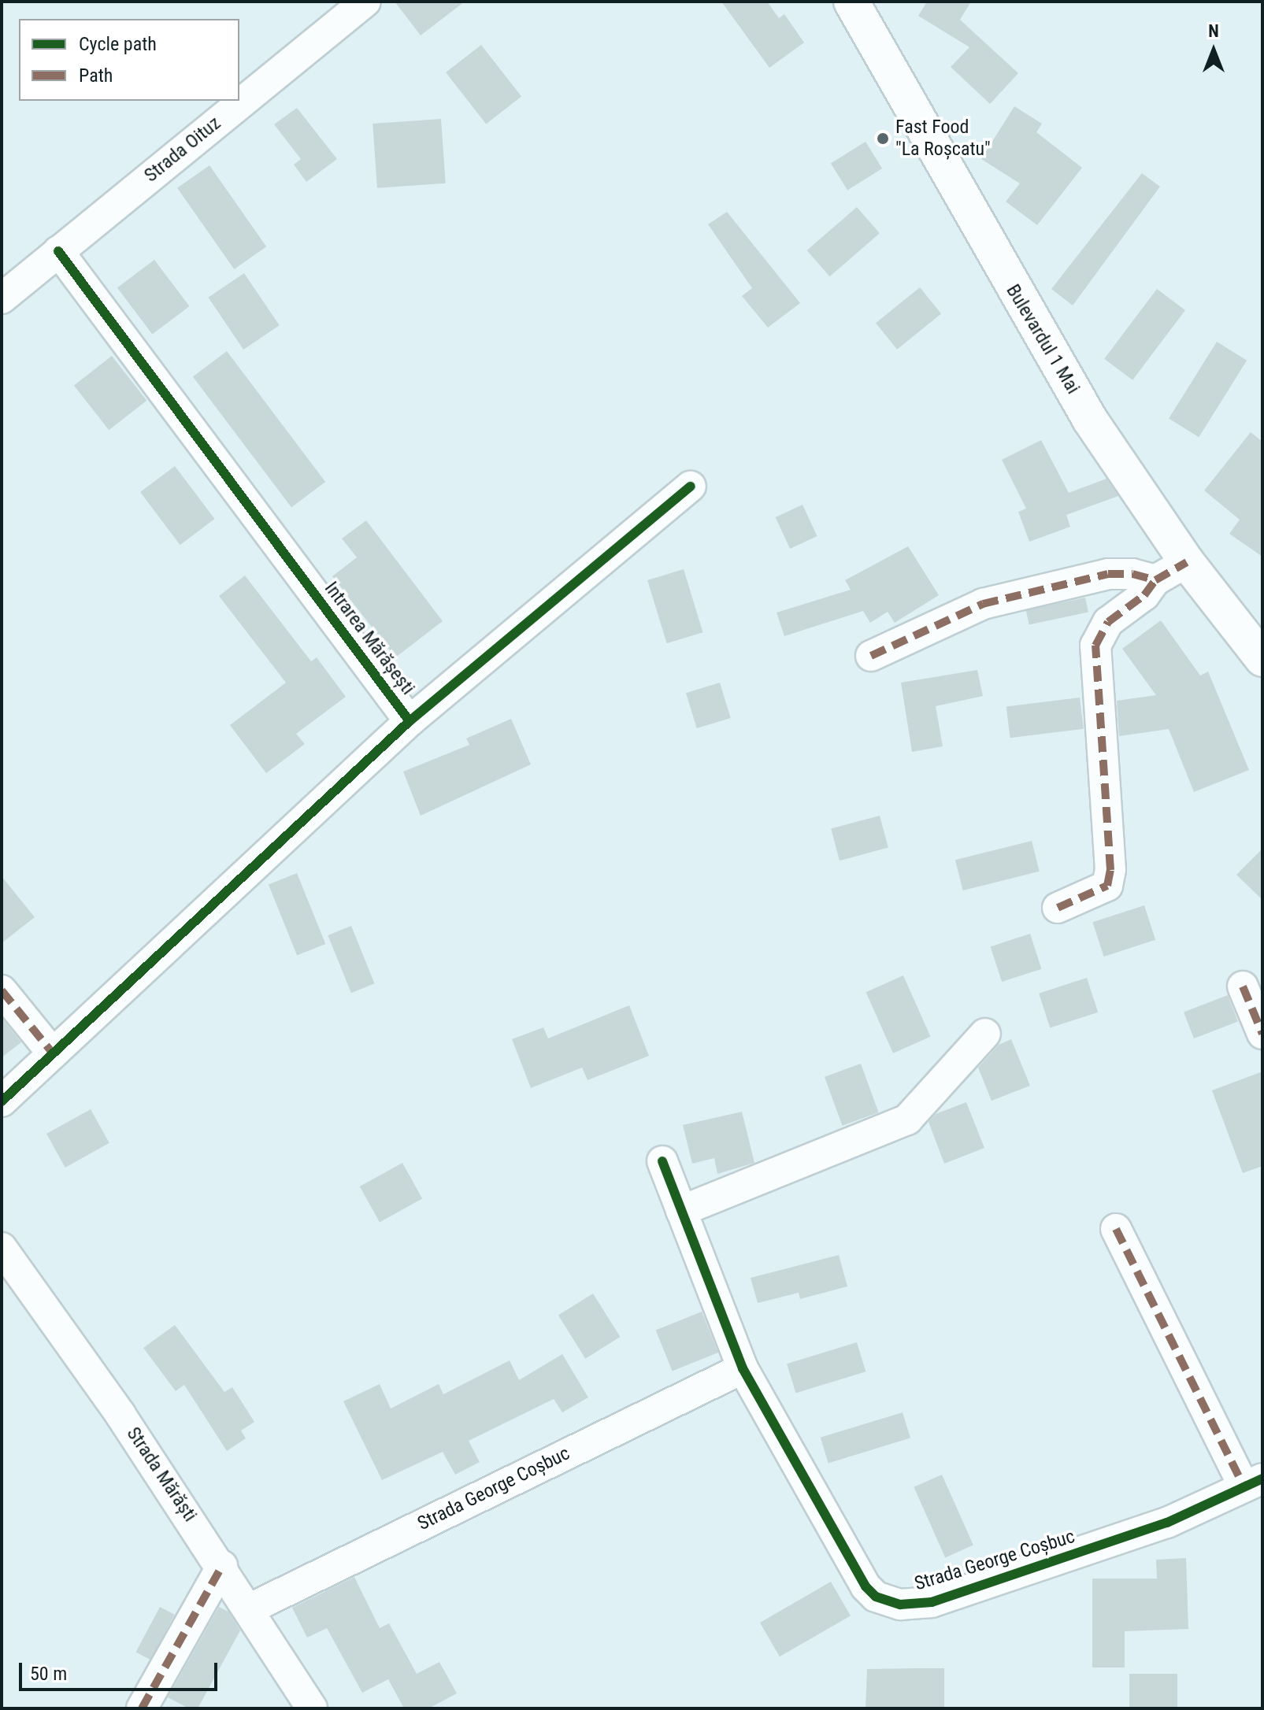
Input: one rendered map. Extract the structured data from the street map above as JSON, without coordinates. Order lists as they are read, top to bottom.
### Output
{
  "streets": {
    "main road": ["Bulevardul 1 Mai"],
    "street": [
      "Strada Oituz",
      "Intrarea Mărășești",
      "Strada Mărăști",
      "Strada George Coșbuc"
    ]
  },
  "crossings": [
    ["Strada Oituz", "Intrarea Mărășești"],
    ["Strada Mărăști", "Strada George Coșbuc"]
  ],
  "places": ["Fast Food \"La Roșcatu\""],
  "legend": ["Cycle path", "Path"],
  "scale_bar": "50 m",
  "north": "top"
}
